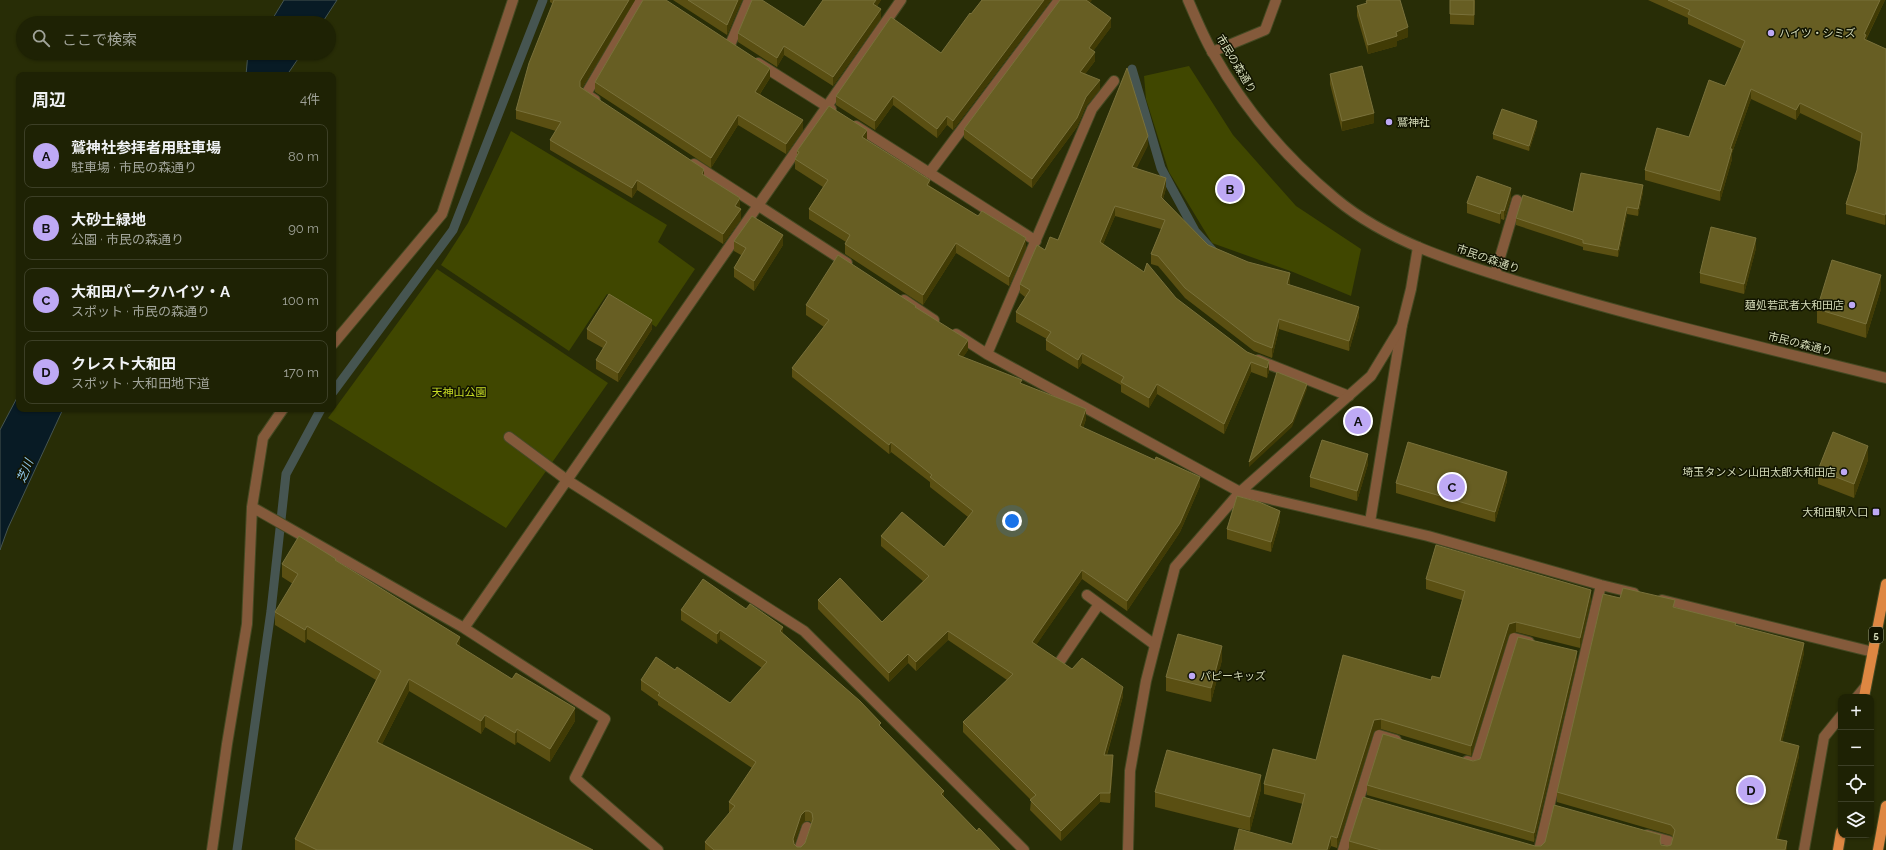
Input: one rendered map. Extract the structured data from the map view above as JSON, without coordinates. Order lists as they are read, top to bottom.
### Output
{
  "streets": {
    "main road": ["5"],
    "street": ["市民の森通り"]
  },
  "water": ["芝川"],
  "parks": ["天神山公園"],
  "places": {
    "other": [
      "ハイツ・シミズ",
      "鷲神社",
      "麺処若武者大和田店",
      "埼玉タンメン山田太郎大和田店",
      "パピーキッズ"
    ],
    "transit": ["大和田駅入口"]
  },
  "page": {
    "search": "ここで検索",
    "heading": ["周辺", "4件"],
    "list": [
      {
        "mark": "A",
        "name": "鷲神社参拝者用駐車場",
        "note": "駐車場 · 市民の森通り",
        "value": "80 m"
      },
      {
        "mark": "B",
        "name": "大砂土緑地",
        "note": "公園 · 市民の森通り",
        "value": "90 m"
      },
      {
        "mark": "C",
        "name": "大和田パークハイツ・A",
        "note": "スポット · 市民の森通り",
        "value": "100 m"
      },
      {
        "mark": "D",
        "name": "クレスト大和田",
        "note": "スポット · 大和田地下道",
        "value": "170 m"
      }
    ],
    "pins": [
      "B",
      "A",
      "C",
      "D"
    ],
    "map_buttons": ["+", "−"]
  }
}
